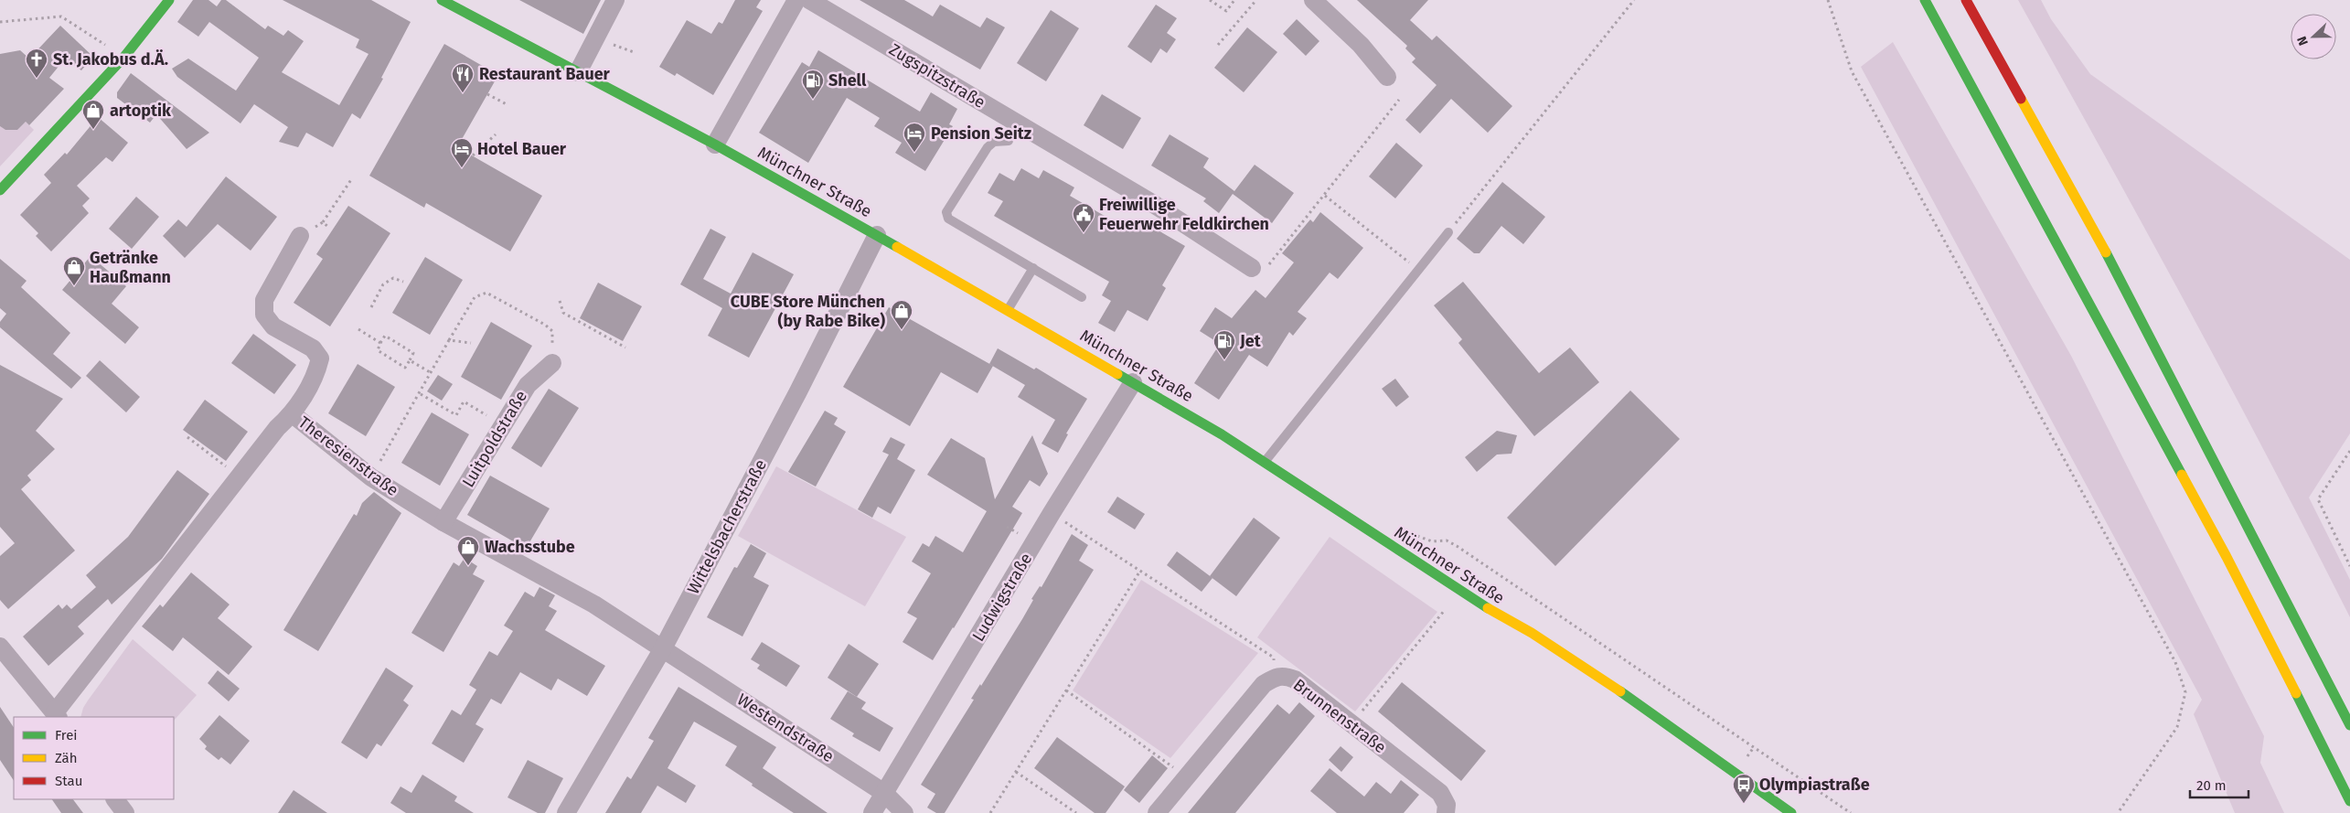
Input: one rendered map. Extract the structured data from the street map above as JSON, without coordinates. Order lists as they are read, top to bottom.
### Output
{
  "streets": {
    "main road": ["Münchner Straße"],
    "street": [
      "Zugspitzstraße",
      "Luitpoldstraße",
      "Theresienstraße",
      "Wittelsbacherstraße",
      "Ludwigstraße",
      "Brunnenstraße",
      "Westendstraße"
    ]
  },
  "crossings": [
    ["Münchner Straße", "Wittelsbacherstraße"],
    ["Münchner Straße", "Ludwigstraße"],
    ["Luitpoldstraße", "Theresienstraße"],
    ["Theresienstraße", "Wittelsbacherstraße"],
    ["Theresienstraße", "Westendstraße"],
    ["Wittelsbacherstraße", "Westendstraße"],
    ["Ludwigstraße", "Westendstraße"]
  ],
  "places": {
    "church": ["St. Jakobus d.Ä."],
    "restaurant": ["Restaurant Bauer"],
    "fuel station": ["Shell", "Jet"],
    "shop": [
      "artoptik",
      "Getränke Haußmann",
      "CUBE Store München (by Rabe Bike)",
      "Wachsstube"
    ],
    "hotel": ["Pension Seitz", "Hotel Bauer"],
    "public building": ["Freiwillige Feuerwehr Feldkirchen"],
    "bus stop": ["Olympiastraße"]
  },
  "legend": ["Frei", "Zäh", "Stau"],
  "scale_bar": "20 m",
  "north": "left"
}
